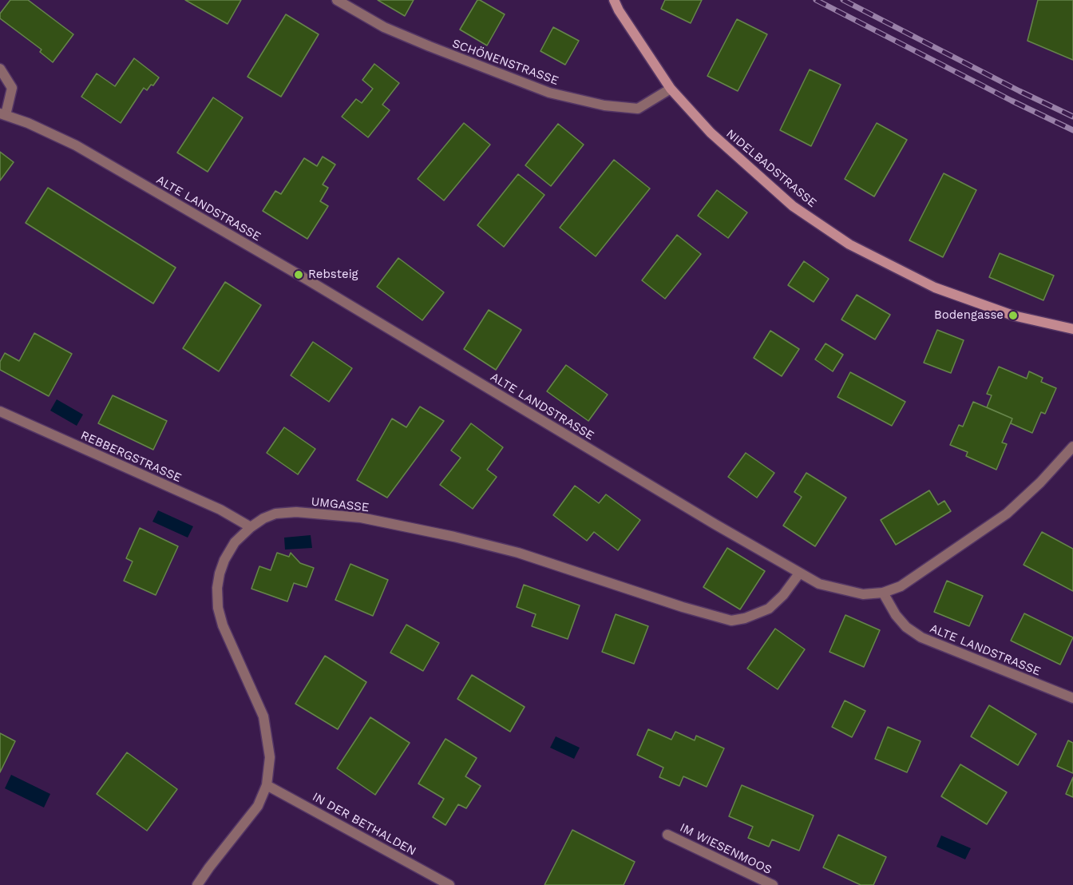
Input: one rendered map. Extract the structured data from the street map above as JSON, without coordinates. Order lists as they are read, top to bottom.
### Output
{
  "streets": {
    "main road": ["NIDELBADSTRASSE"],
    "street": [
      "SCHÖNENSTRASSE",
      "ALTE LANDSTRASSE",
      "REBBERGSTRASSE",
      "UMGASSE",
      "IN DER BETHALDEN",
      "IM WIESENMOOS"
    ]
  },
  "crossings": [
    ["SCHÖNENSTRASSE", "NIDELBADSTRASSE"],
    ["ALTE LANDSTRASSE", "UMGASSE"],
    ["REBBERGSTRASSE", "UMGASSE"],
    ["UMGASSE", "IN DER BETHALDEN"]
  ],
  "places": ["Rebsteig", "Bodengasse"]
}
